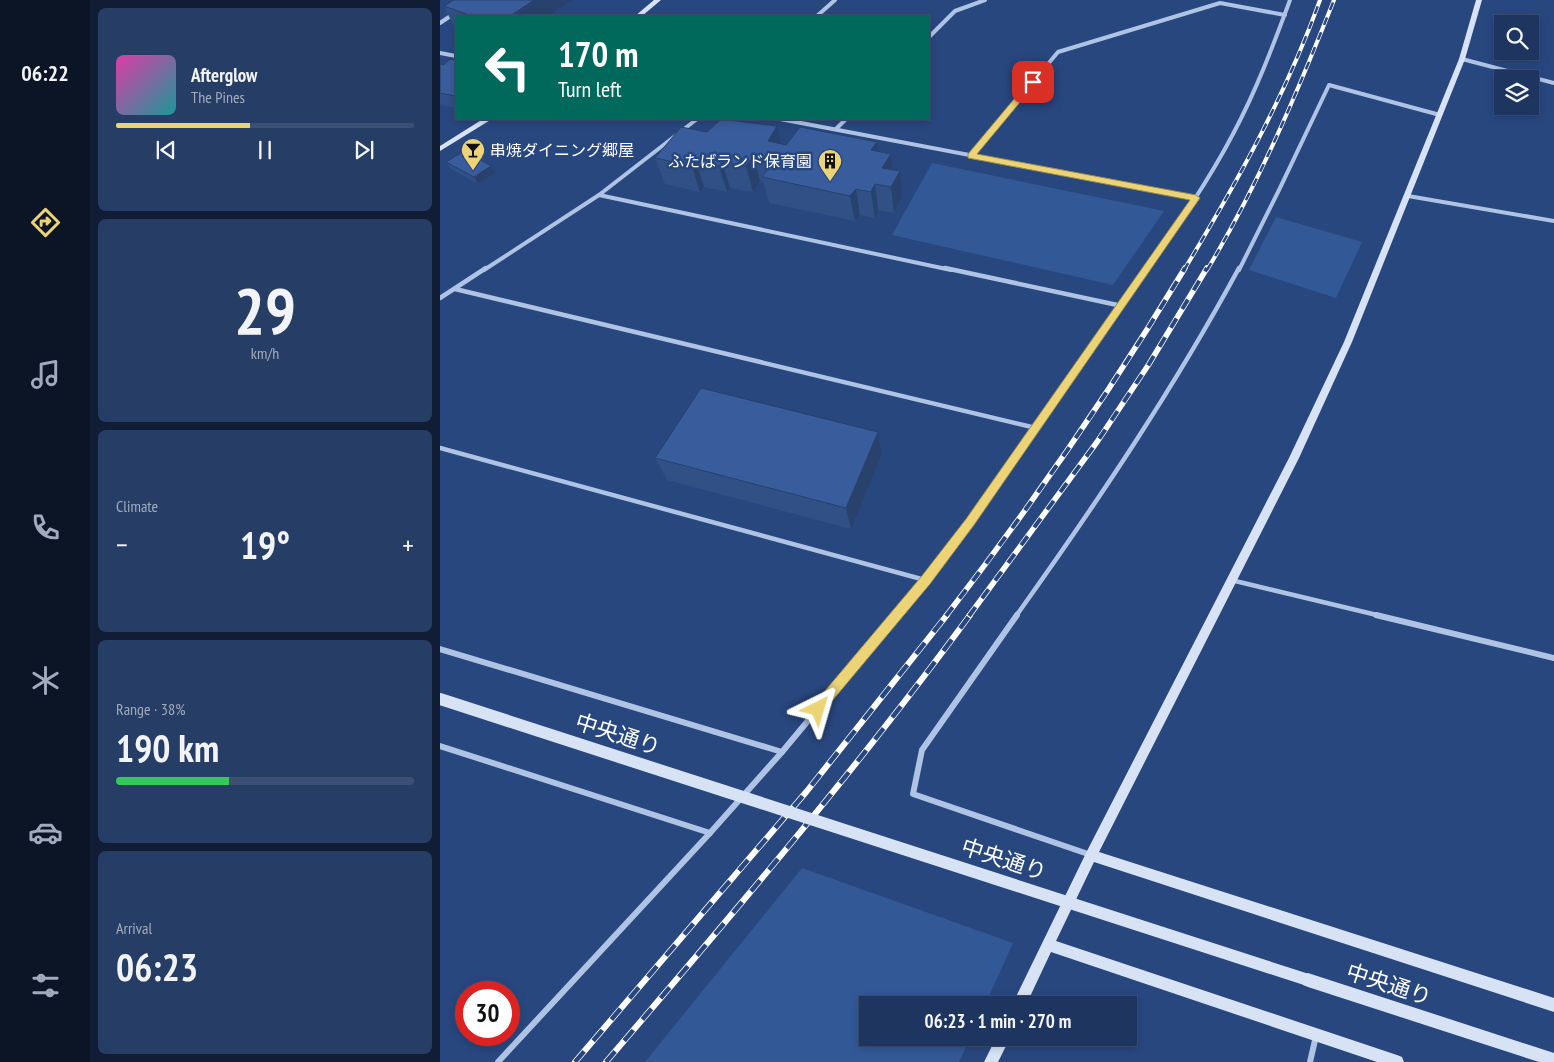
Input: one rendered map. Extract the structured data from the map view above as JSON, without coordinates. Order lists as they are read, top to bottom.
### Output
{
  "streets": {
    "street": ["中央通り"]
  },
  "places": {
    "bar": ["串焼ダイニング郷屋"],
    "building": ["ふたばランド保育園"]
  },
  "page": {
    "tabs": "06:22",
    "turn": ["170 m", "Turn left"],
    "song": ["Afterglow", "The Pines"],
    "tile": [
      ["29", "km/h"],
      "Climate",
      ["Range · 38%", "190 km"],
      ["Arrival", "06:23"]
    ],
    "heat": ["−", "19°", "+"],
    "limit": "30",
    "trip": "06:23 · 1 min · 270 m"
  }
}
